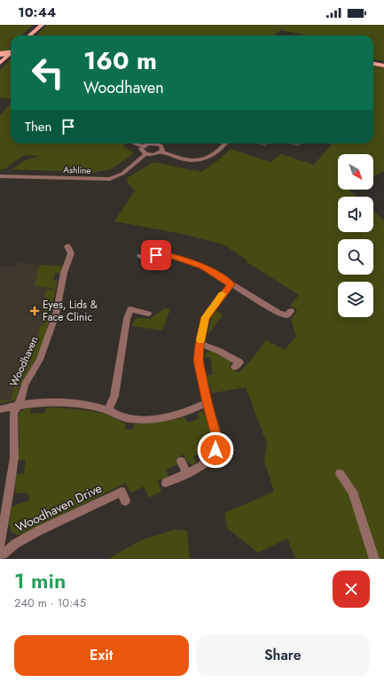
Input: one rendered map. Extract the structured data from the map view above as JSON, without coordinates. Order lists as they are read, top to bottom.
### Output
{
  "streets": {
    "street": ["Ashline", "Woodhaven", "Woodhaven Drive"]
  },
  "crossings": [
    ["Woodhaven", "Woodhaven Drive"]
  ],
  "places": {
    "health": ["Eyes, Lids & Face Clinic"]
  },
  "north": "bottom right",
  "page": {
    "status": "10:44",
    "turn": ["160 m", "Woodhaven"],
    "then": "Then",
    "heading": ["1 min", "240 m · 10:45"],
    "buttons": ["Exit", "Share"]
  }
}
